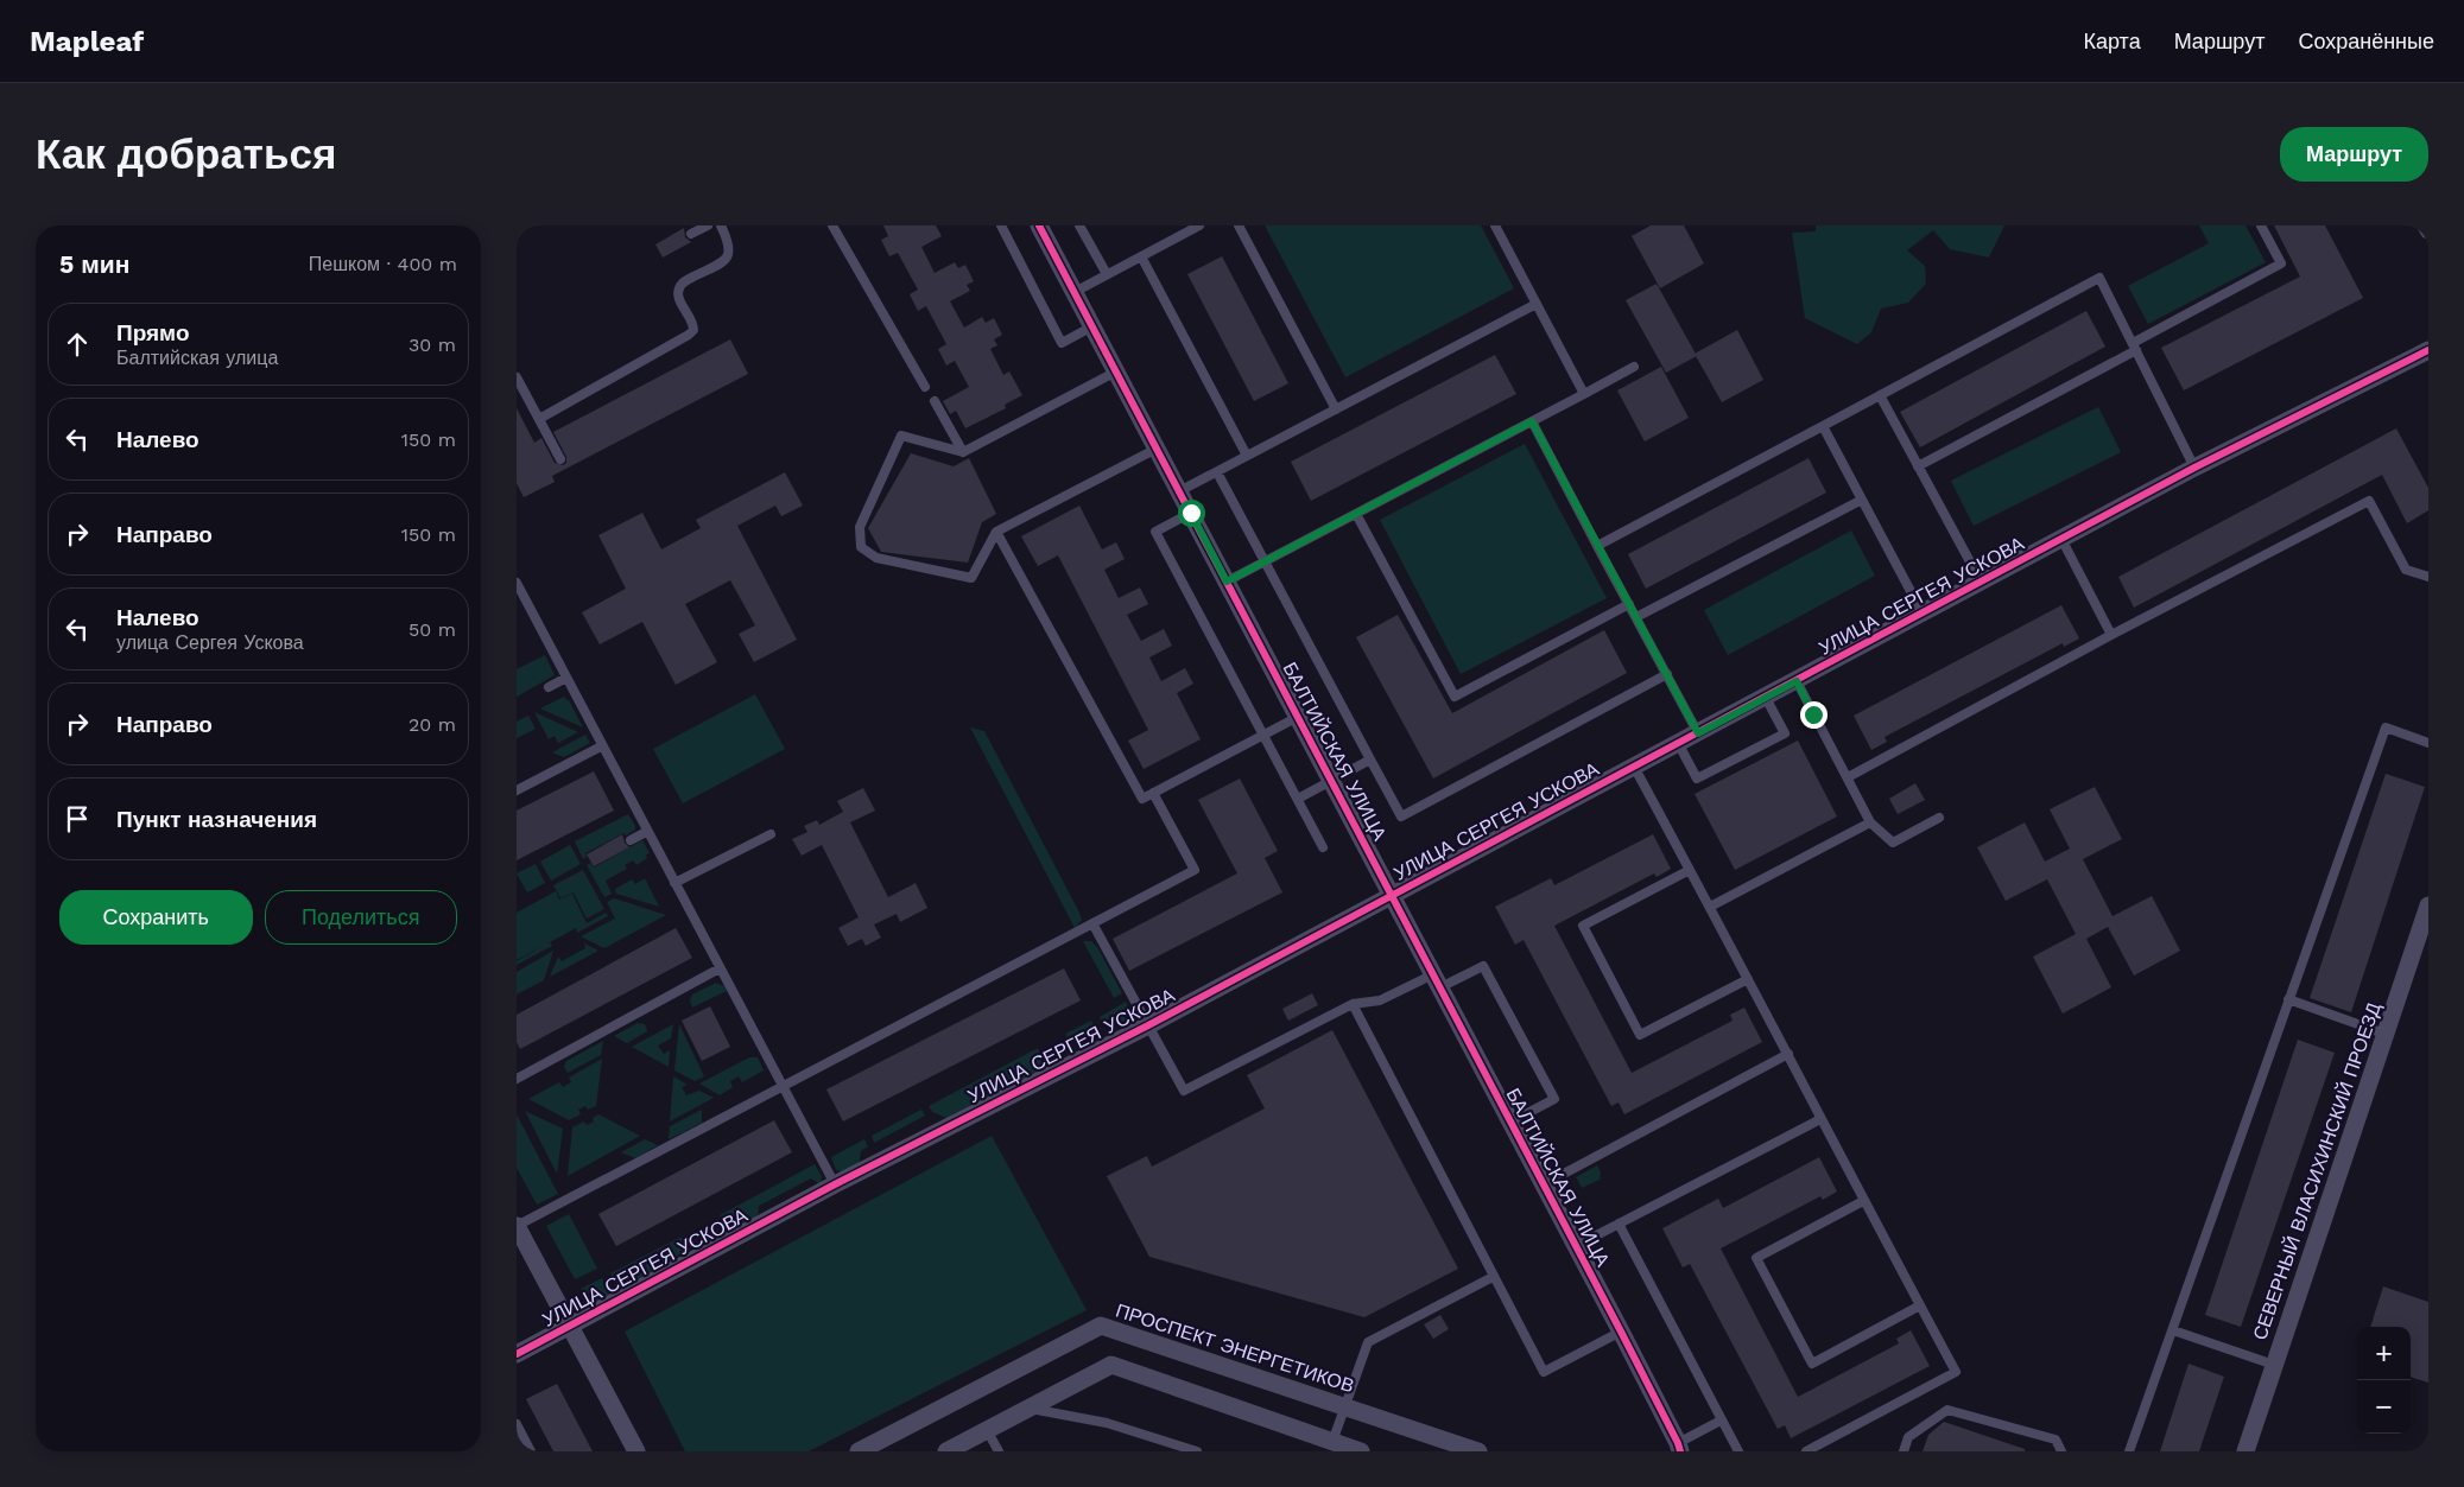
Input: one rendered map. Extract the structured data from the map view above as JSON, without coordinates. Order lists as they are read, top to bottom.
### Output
{
  "streets": {
    "street": [
      "УЛИЦА СЕРГЕЯ УСКОВА",
      "БАЛТИЙСКАЯ УЛИЦА",
      "СЕВЕРНЫЙ ВЛАСИХИНСКИЙ ПРОЕЗД",
      "ПРОСПЕКТ ЭНЕРГЕТИКОВ"
    ]
  },
  "crossings": [
    ["УЛИЦА СЕРГЕЯ УСКОВА", "БАЛТИЙСКАЯ УЛИЦА"]
  ],
  "page": {
    "header": "Mapleaf",
    "nav": ["Карта", "Маршрут", "Сохранённые"],
    "buttons": [
      "Маршрут",
      ["Сохранить", "Поделиться"]
    ],
    "title": "Как добраться",
    "heading": ["5 мин", "Пешком · 400 m"],
    "list": [
      ["Прямо", "Балтийская улица", "30 m"],
      ["Налево", "150 m"],
      ["Направо", "150 m"],
      ["Налево", "улица Сергея Ускова", "50 m"],
      ["Направо", "20 m"],
      "Пункт назначения"
    ],
    "map_buttons": ["+", "−"]
  }
}
